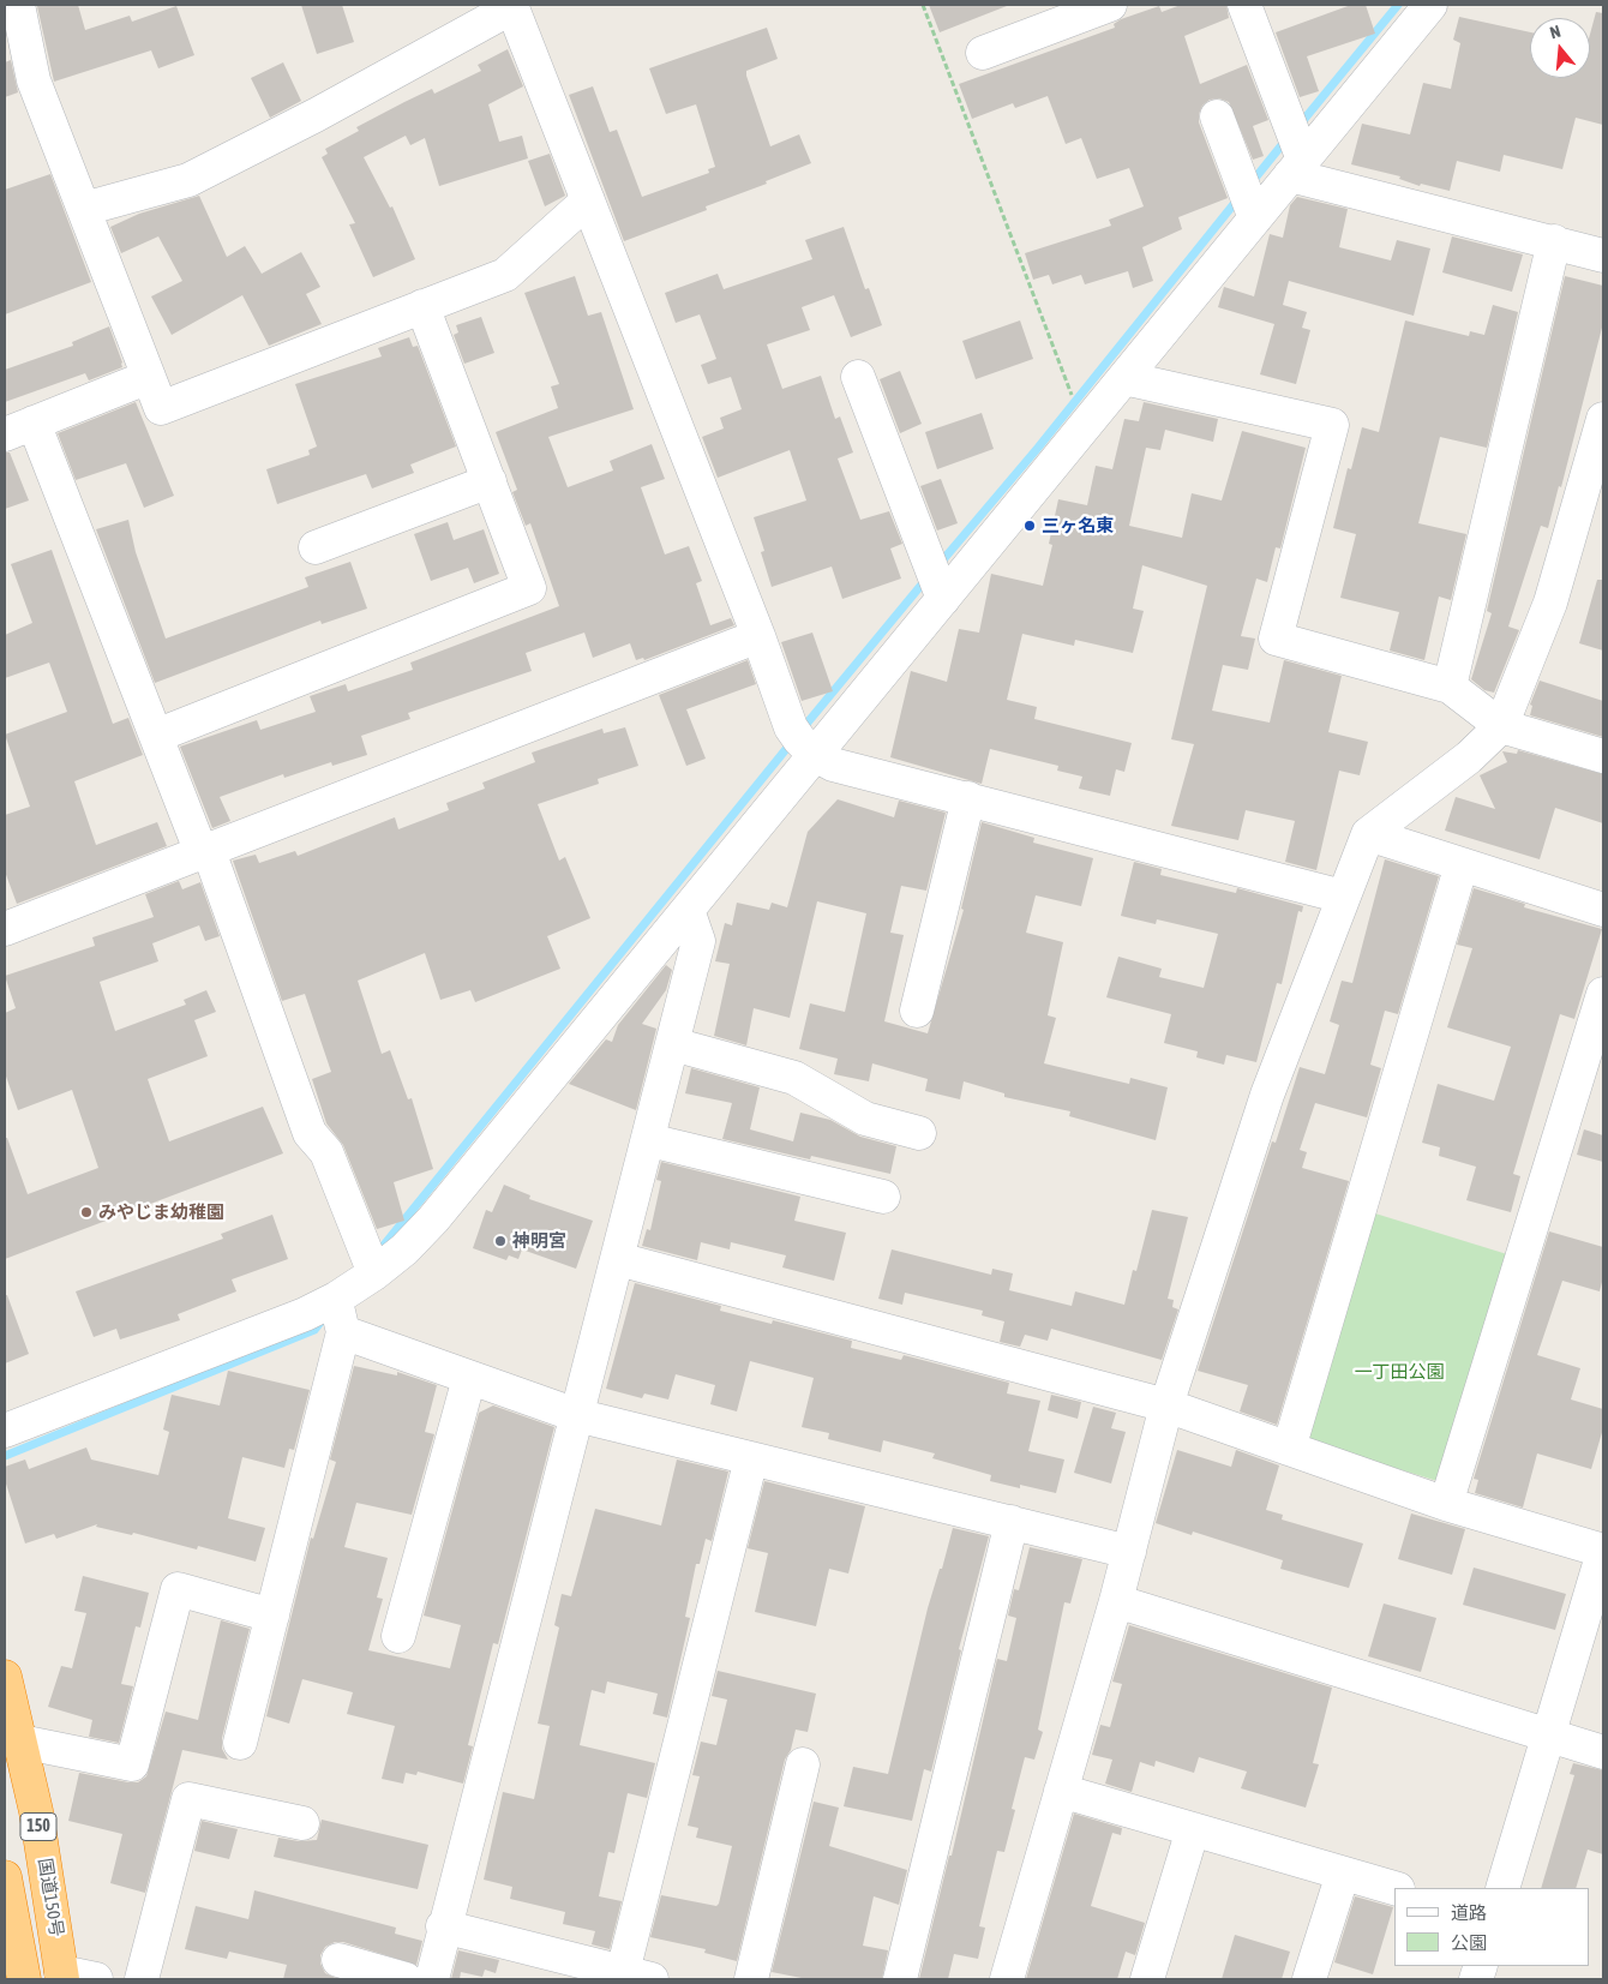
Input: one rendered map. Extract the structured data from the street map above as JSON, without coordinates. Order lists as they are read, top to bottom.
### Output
{
  "streets": {
    "highway": ["150", "国道150号"]
  },
  "parks": ["一丁田公園"],
  "places": ["三ヶ名東", "みやじま幼稚園", "神明宮"],
  "legend": ["道路", "公園"],
  "north": "top"
}
